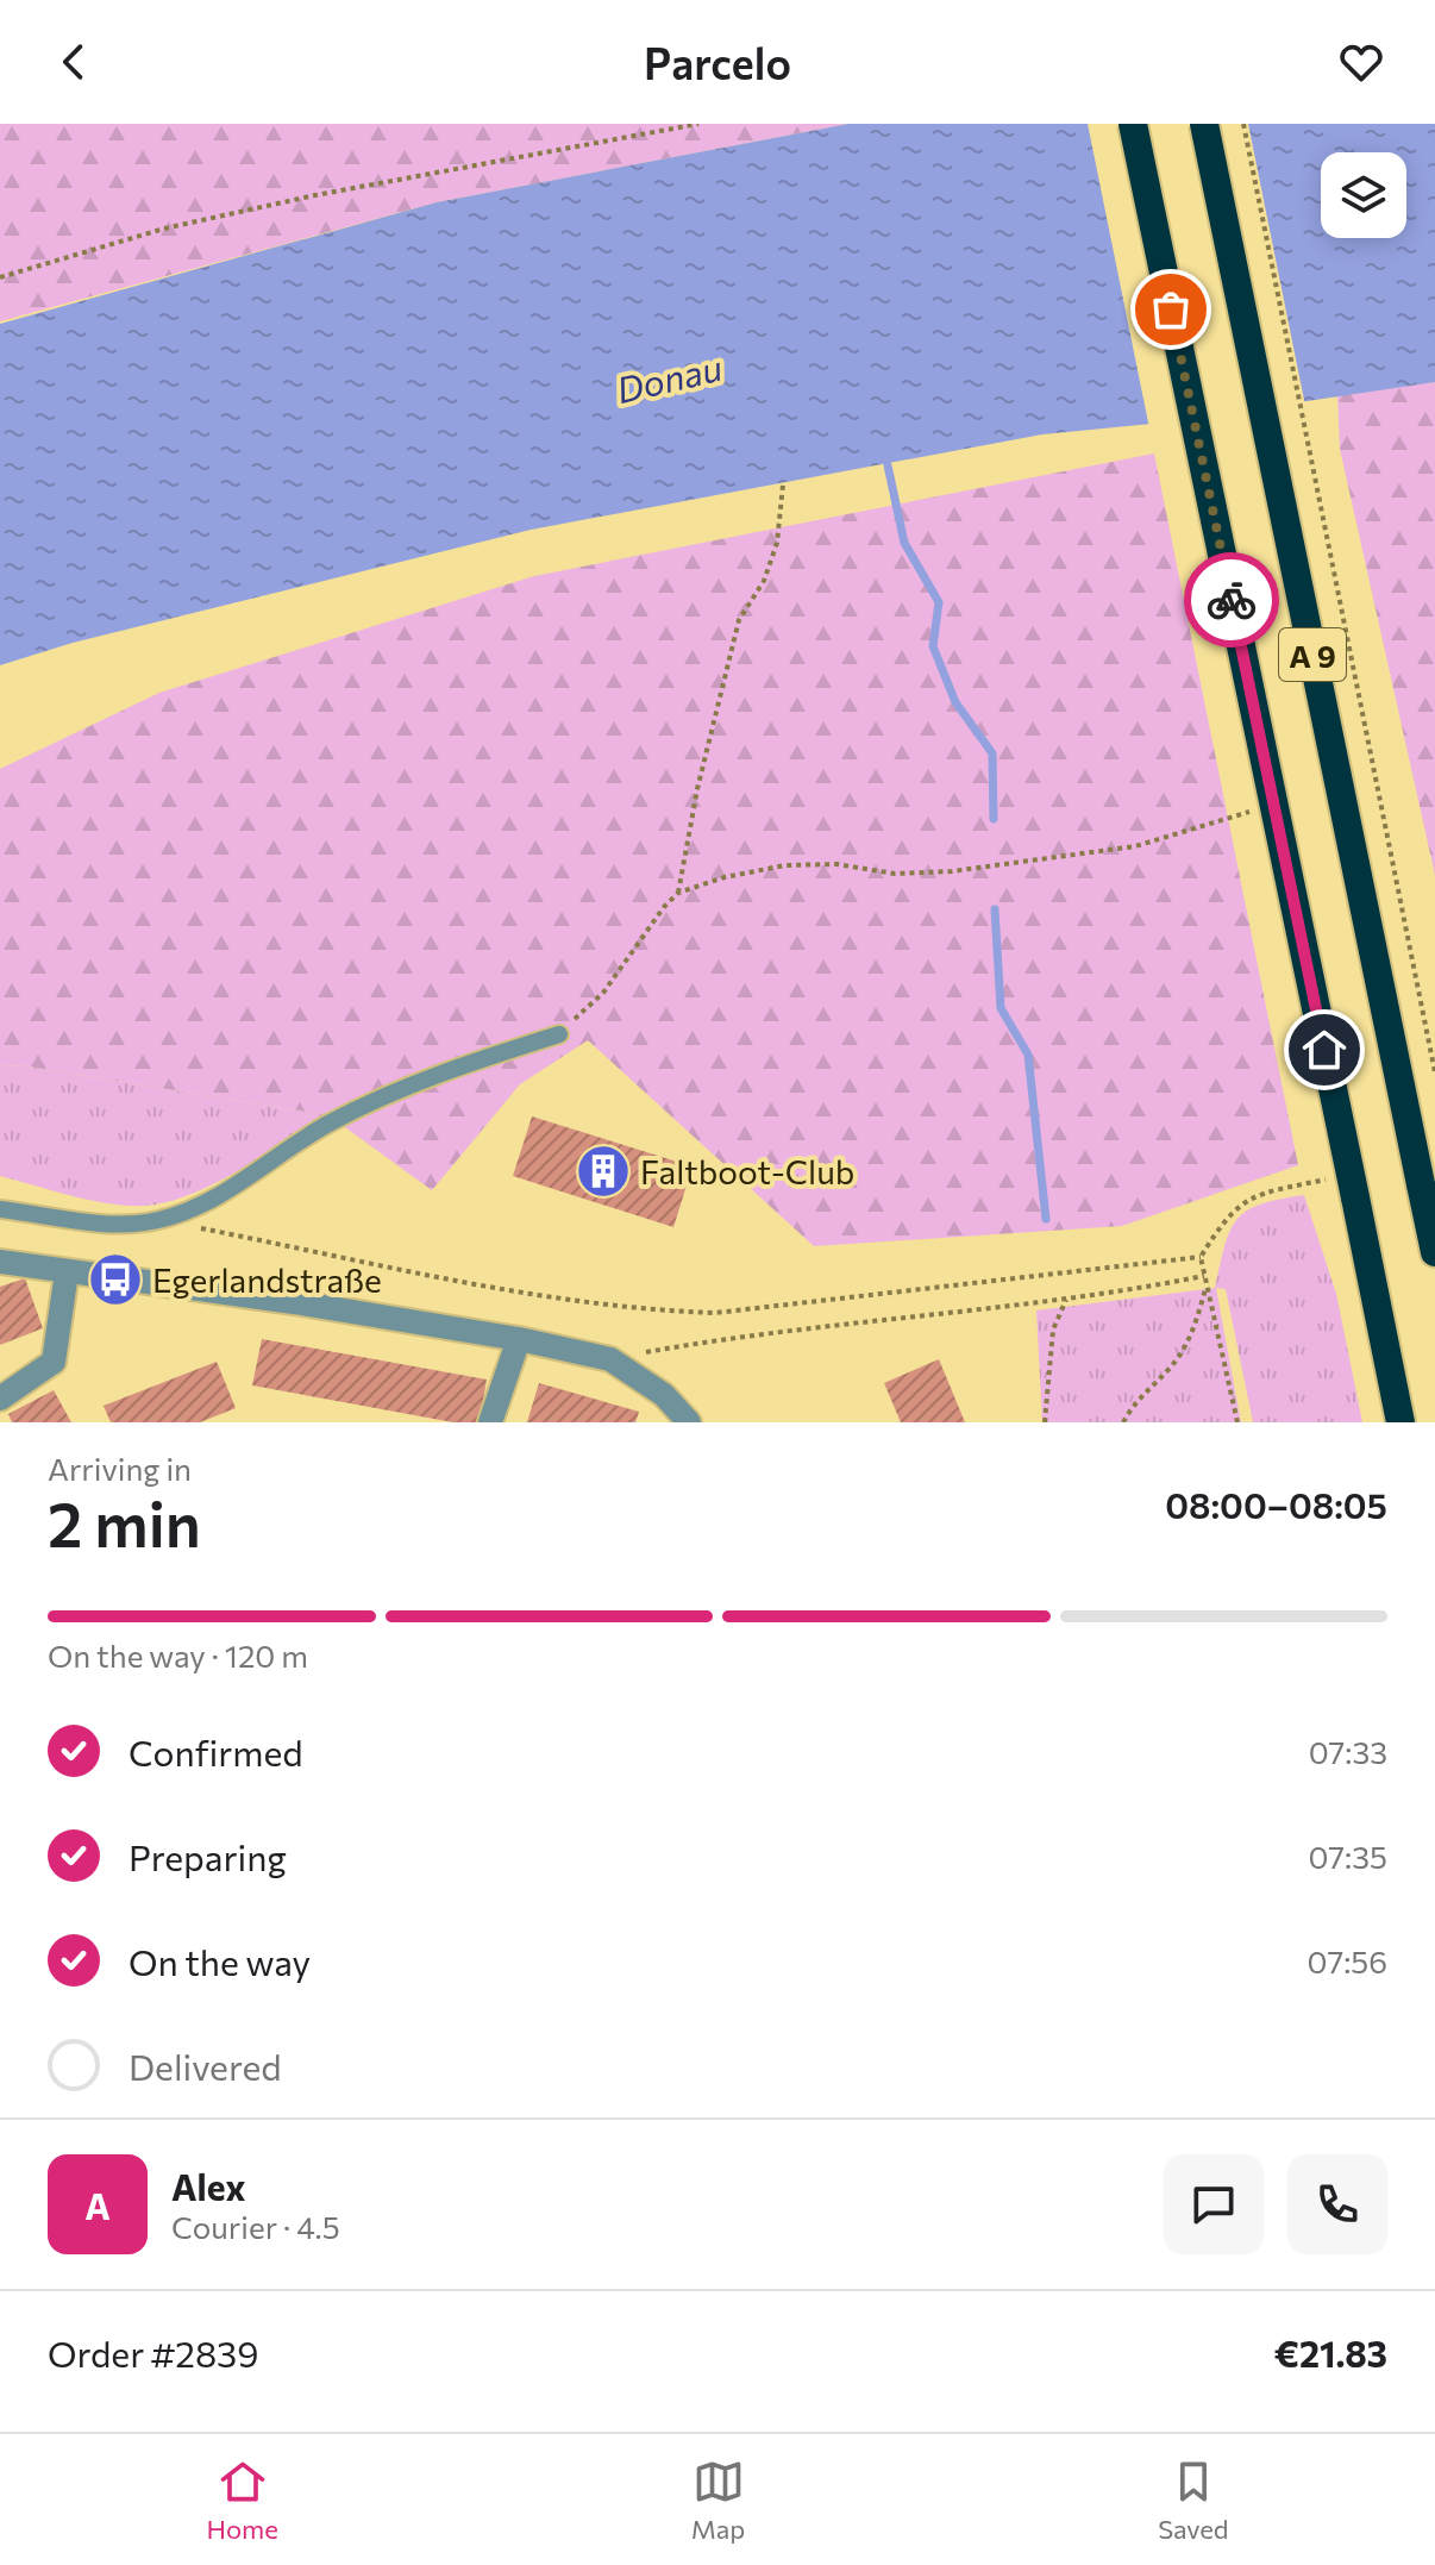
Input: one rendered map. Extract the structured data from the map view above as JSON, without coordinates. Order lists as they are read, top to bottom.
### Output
{
  "streets": {
    "highway": ["A 9"]
  },
  "water": ["Donau"],
  "places": {
    "building": ["Faltboot-Club"],
    "bus stop": ["Egerlandstraße"]
  },
  "page": {
    "header": "Parcelo",
    "heading": ["2 min", "Arriving in", "08:00–08:05"],
    "panel": [
      "Alex",
      "Courier · 4.5",
      "Order #2839",
      "€21.83"
    ],
    "bar": "On the way · 120 m",
    "list": [
      ["Confirmed", "07:33"],
      ["Preparing", "07:35"],
      ["On the way", "07:56"],
      "Delivered"
    ],
    "round": "A",
    "tabs": ["Home", "Map", "Saved"]
  }
}
